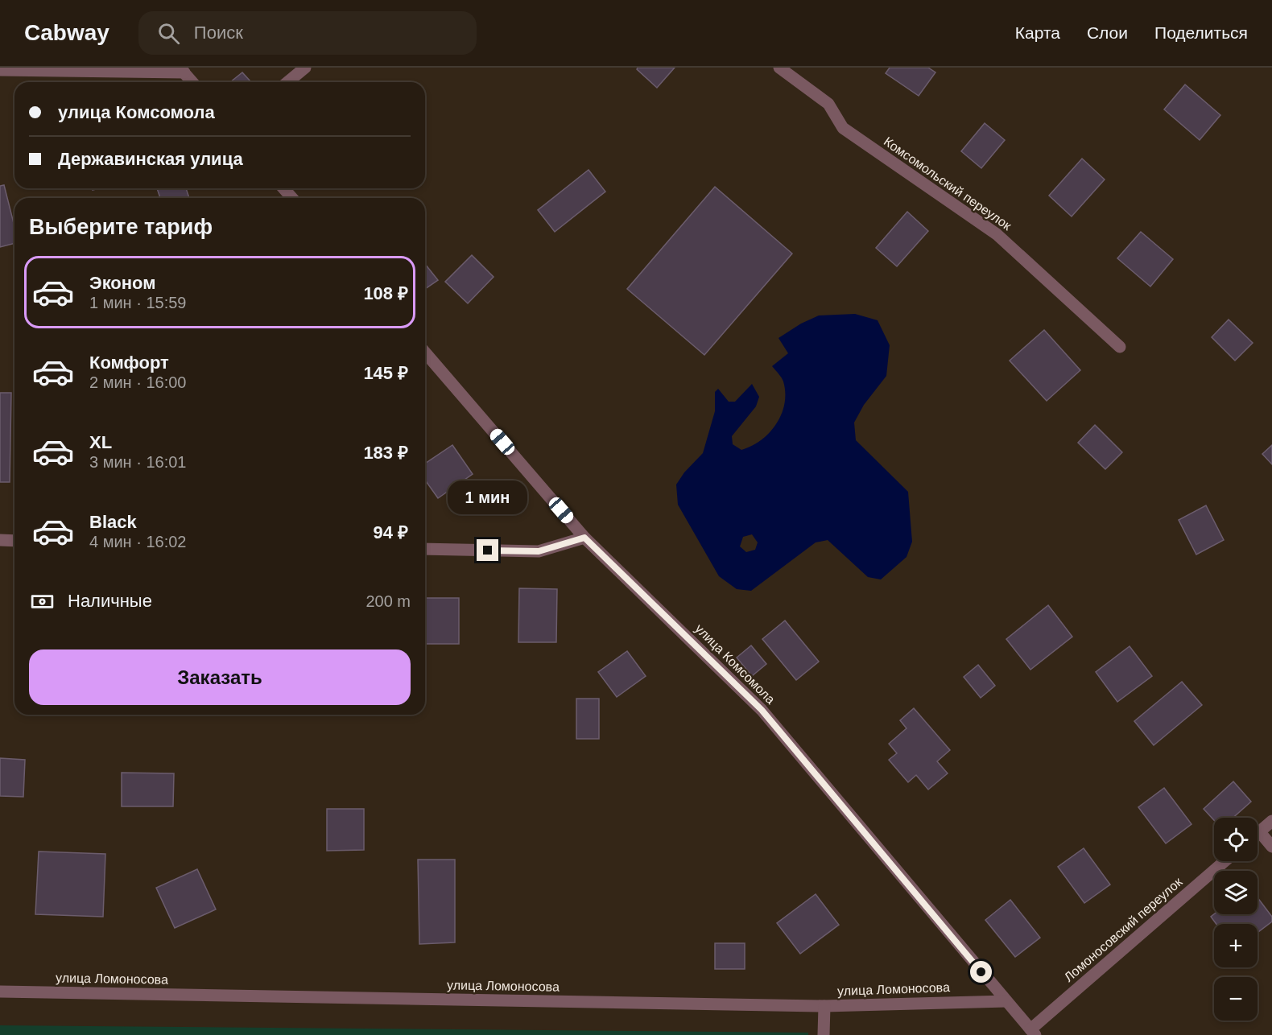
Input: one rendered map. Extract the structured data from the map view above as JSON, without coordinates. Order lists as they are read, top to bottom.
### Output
{
  "streets": {
    "street": [
      "Комсомольский переулок",
      "улица Комсомола",
      "Ломоносовский переулок",
      "улица Ломоносова"
    ]
  },
  "crossings": [
    ["улица Комсомола", "Ломоносовский переулок"],
    ["улица Комсомола", "улица Ломоносова"]
  ],
  "page": {
    "header": "Cabway",
    "search": "Поиск",
    "nav": ["Карта", "Слои", "Поделиться"],
    "banner": ["улица Комсомола", "Державинская улица"],
    "heading": "Выберите тариф",
    "list": [
      {
        "name": "Эконом",
        "note": "1 мин · 15:59",
        "value": "108 ₽"
      },
      {
        "name": "Комфорт",
        "note": "2 мин · 16:00",
        "value": "145 ₽"
      },
      {
        "name": "XL",
        "note": "3 мин · 16:01",
        "value": "183 ₽"
      },
      {
        "name": "Black",
        "note": "4 мин · 16:02",
        "value": "94 ₽"
      }
    ],
    "bubble": "1 мин",
    "pay": ["Наличные", "200 m"],
    "buttons": "Заказать",
    "map_buttons": ["+", "−"]
  }
}
